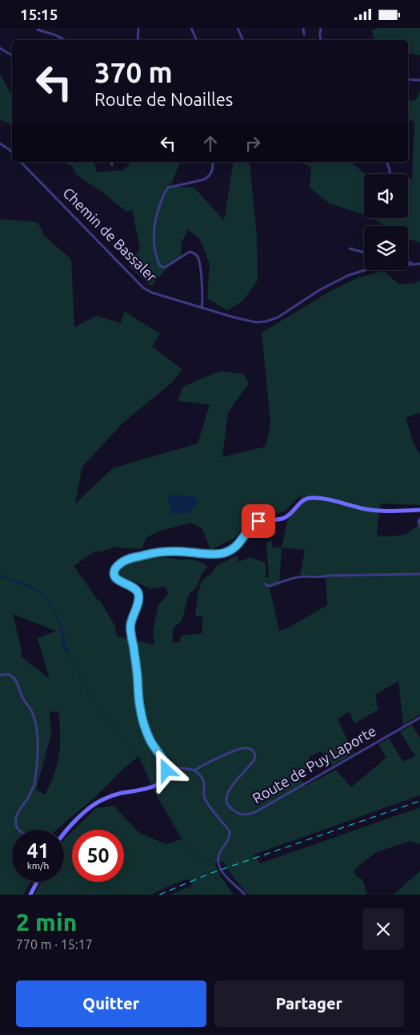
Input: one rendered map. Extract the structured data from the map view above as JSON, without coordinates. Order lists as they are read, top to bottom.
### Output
{
  "streets": {
    "street": ["Chemin de Bassaler", "Route de Puy Laporte"]
  },
  "page": {
    "status": "15:15",
    "turn": ["370 m", "Route de Noailles"],
    "speed": "41 km/h",
    "limit": "50",
    "heading": ["2 min", "770 m · 15:17"],
    "buttons": ["Quitter", "Partager"]
  }
}
